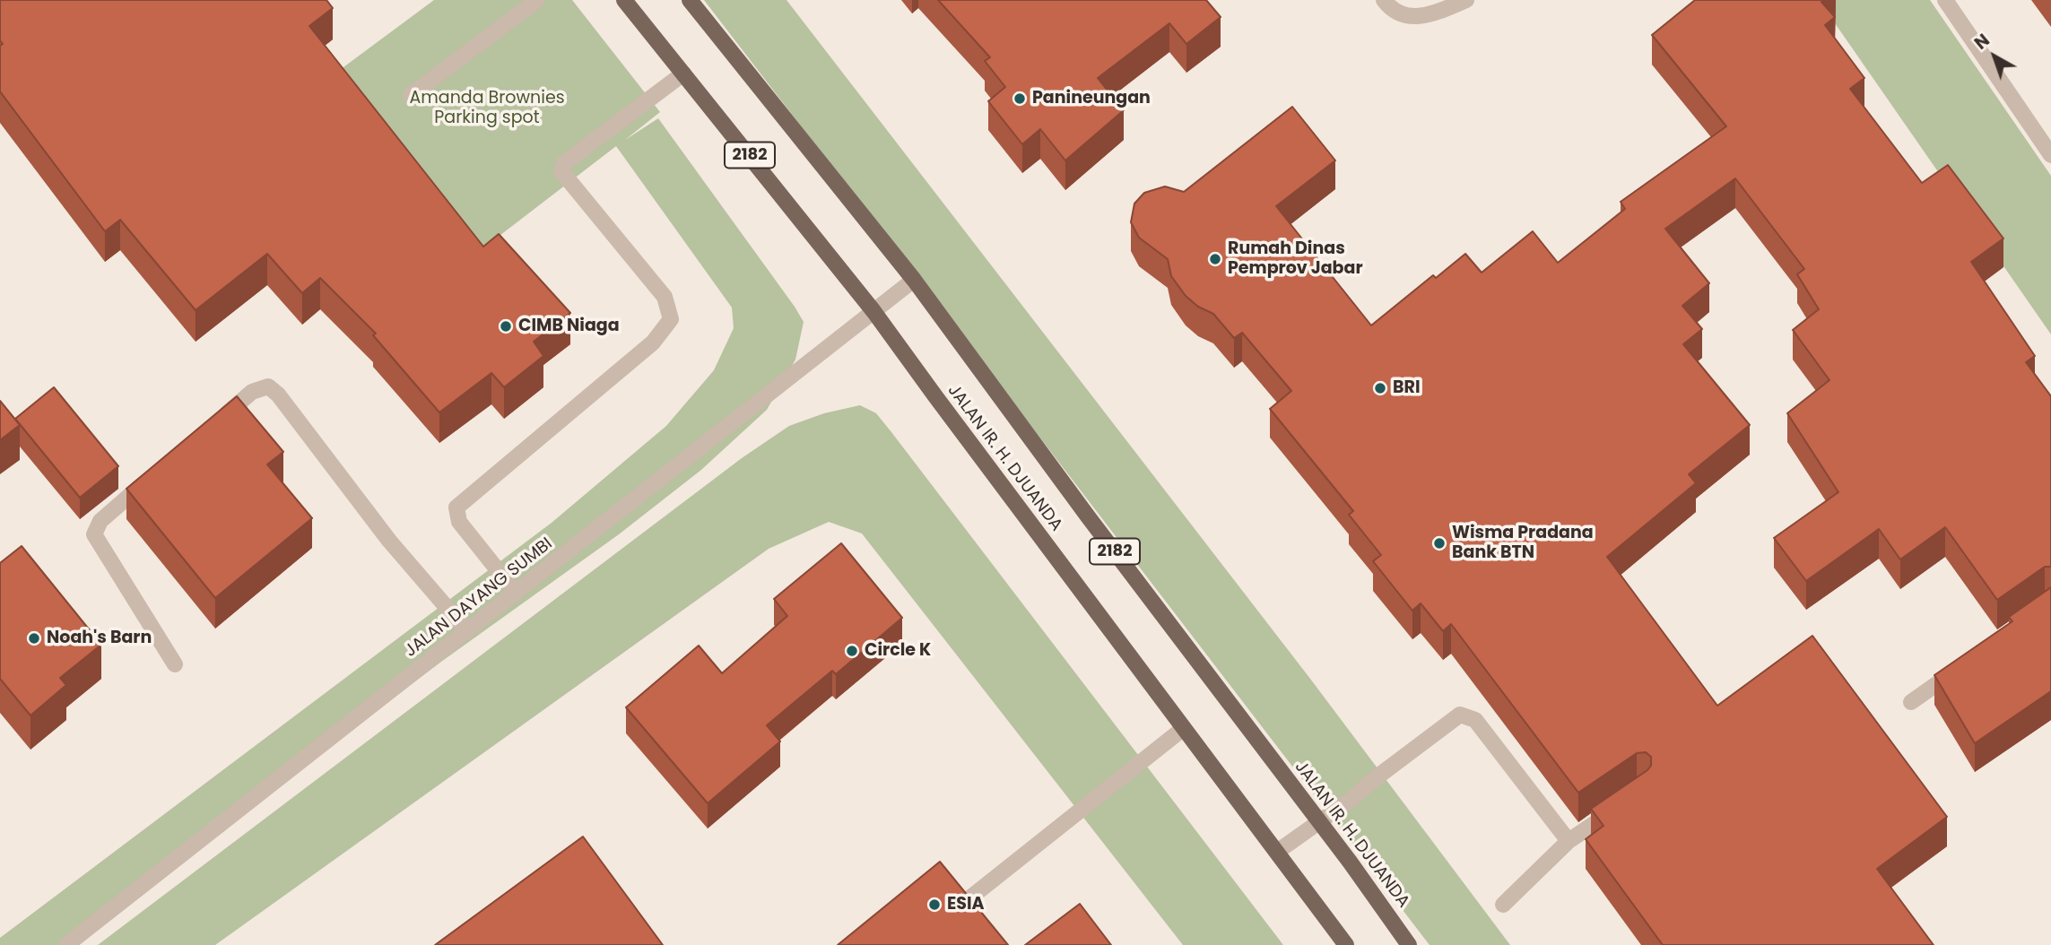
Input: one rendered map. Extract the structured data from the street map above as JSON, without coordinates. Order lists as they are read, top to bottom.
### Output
{
  "streets": {
    "main road": ["2182", "JALAN IR. H. DJUANDA"],
    "street": ["JALAN DAYANG SUMBI"]
  },
  "crossings": [
    ["JALAN IR. H. DJUANDA", "JALAN DAYANG SUMBI"]
  ],
  "parks": ["Amanda Brownies Parking spot"],
  "places": [
    "Panineungan",
    "Rumah Dinas Pemprov Jabar",
    "CIMB Niaga",
    "BRI",
    "Wisma Pradana Bank BTN",
    "Noah's Barn",
    "Circle K",
    "ESIA"
  ],
  "north": "top left"
}
